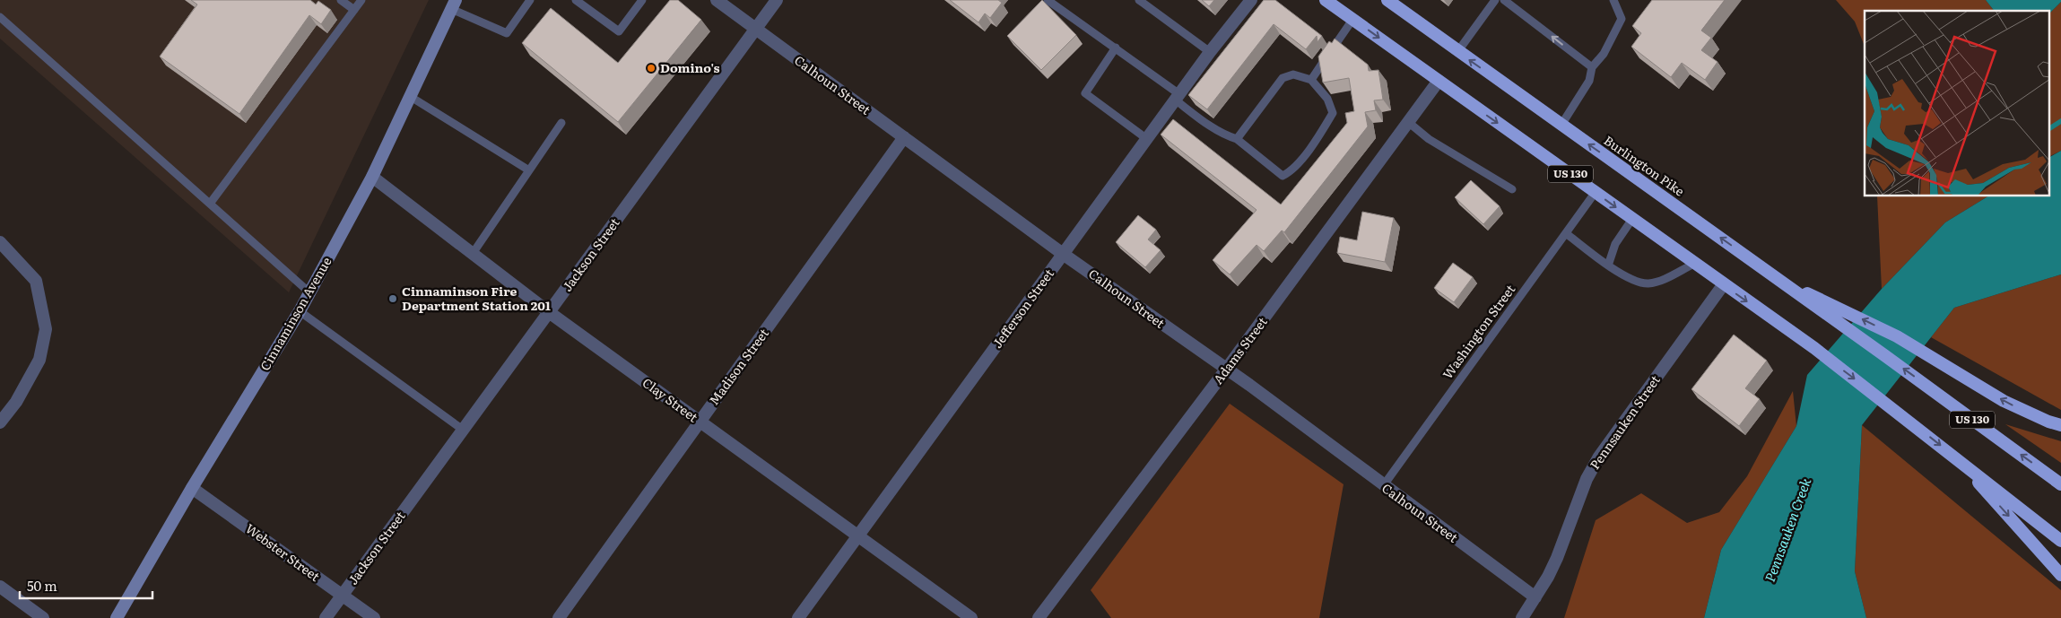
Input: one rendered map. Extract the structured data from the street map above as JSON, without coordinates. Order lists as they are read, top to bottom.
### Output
{
  "streets": {
    "highway": ["Burlington Pike", "US 130"],
    "main road": ["Cinnaminson Avenue"],
    "street": [
      "Calhoun Street",
      "Jackson Street",
      "Jefferson Street",
      "Adams Street",
      "Madison Street",
      "Clay Street",
      "Pennsauken Street",
      "Webster Street"
    ],
    "lane": ["Washington Street"]
  },
  "crossings": [
    ["Calhoun Street", "Jackson Street"],
    ["Calhoun Street", "Jefferson Street"],
    ["Calhoun Street", "Washington Street"],
    ["Calhoun Street", "Adams Street"],
    ["Calhoun Street", "Madison Street"],
    ["Calhoun Street", "Pennsauken Street"],
    ["US 130", "Washington Street"],
    ["US 130", "Adams Street"],
    ["US 130", "Pennsauken Street"],
    ["Jackson Street", "Clay Street"],
    ["Jackson Street", "Webster Street"],
    ["Jefferson Street", "Clay Street"],
    ["Cinnaminson Avenue", "Clay Street"],
    ["Cinnaminson Avenue", "Webster Street"],
    ["Madison Street", "Clay Street"]
  ],
  "water": ["Pennsauken Creek"],
  "places": ["Domino's", "Cinnaminson Fire Department Station 201"],
  "scale_bar": "50 m"
}
